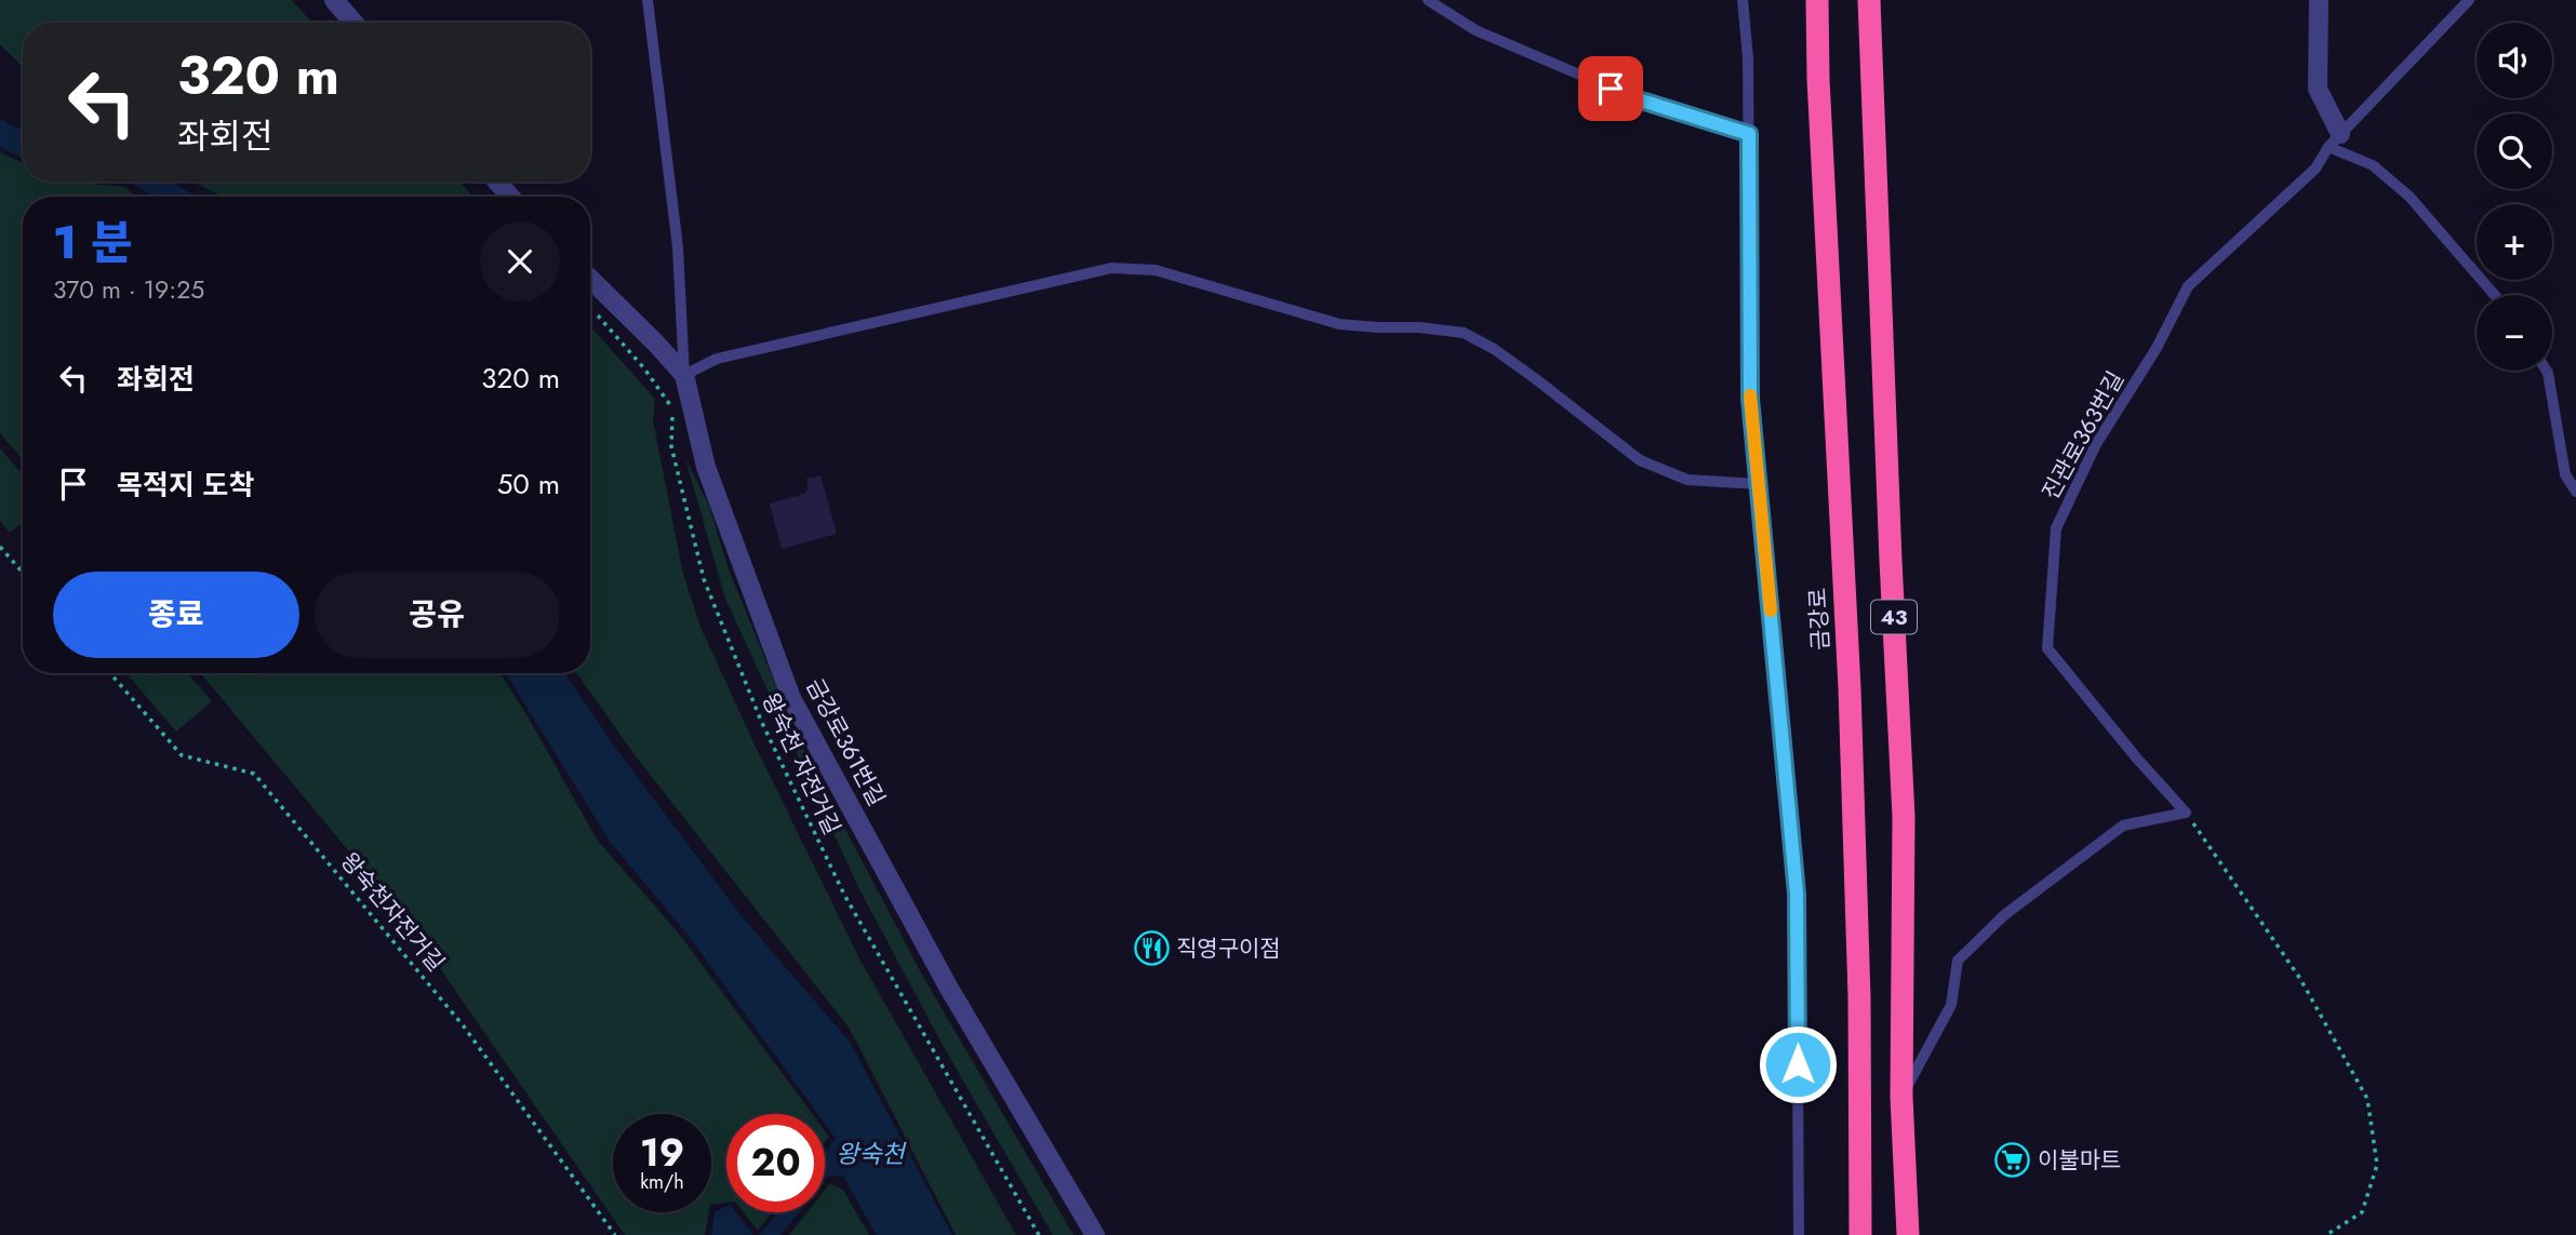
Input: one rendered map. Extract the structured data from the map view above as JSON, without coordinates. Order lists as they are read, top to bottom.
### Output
{
  "streets": {
    "highway": ["43", "금강로"],
    "street": ["금강로361번길"],
    "lane": ["진관로363번길"],
    "path": ["왕숙천 자전거길", "왕숙천자전거길"]
  },
  "water": ["왕숙천"],
  "places": {
    "restaurant": ["직영구이점"],
    "supermarket": ["이불마트"]
  },
  "page": {
    "map_buttons": ["+", "−"],
    "turn": ["320 m", "좌회전"],
    "heading": ["1 분", "370 m · 19:25"],
    "list": [
      {
        "name": "좌회전",
        "value": "320 m"
      },
      {
        "name": "목적지 도착",
        "value": "50 m"
      }
    ],
    "buttons": ["종료", "공유"],
    "speed": "19 km/h",
    "limit": "20"
  }
}
